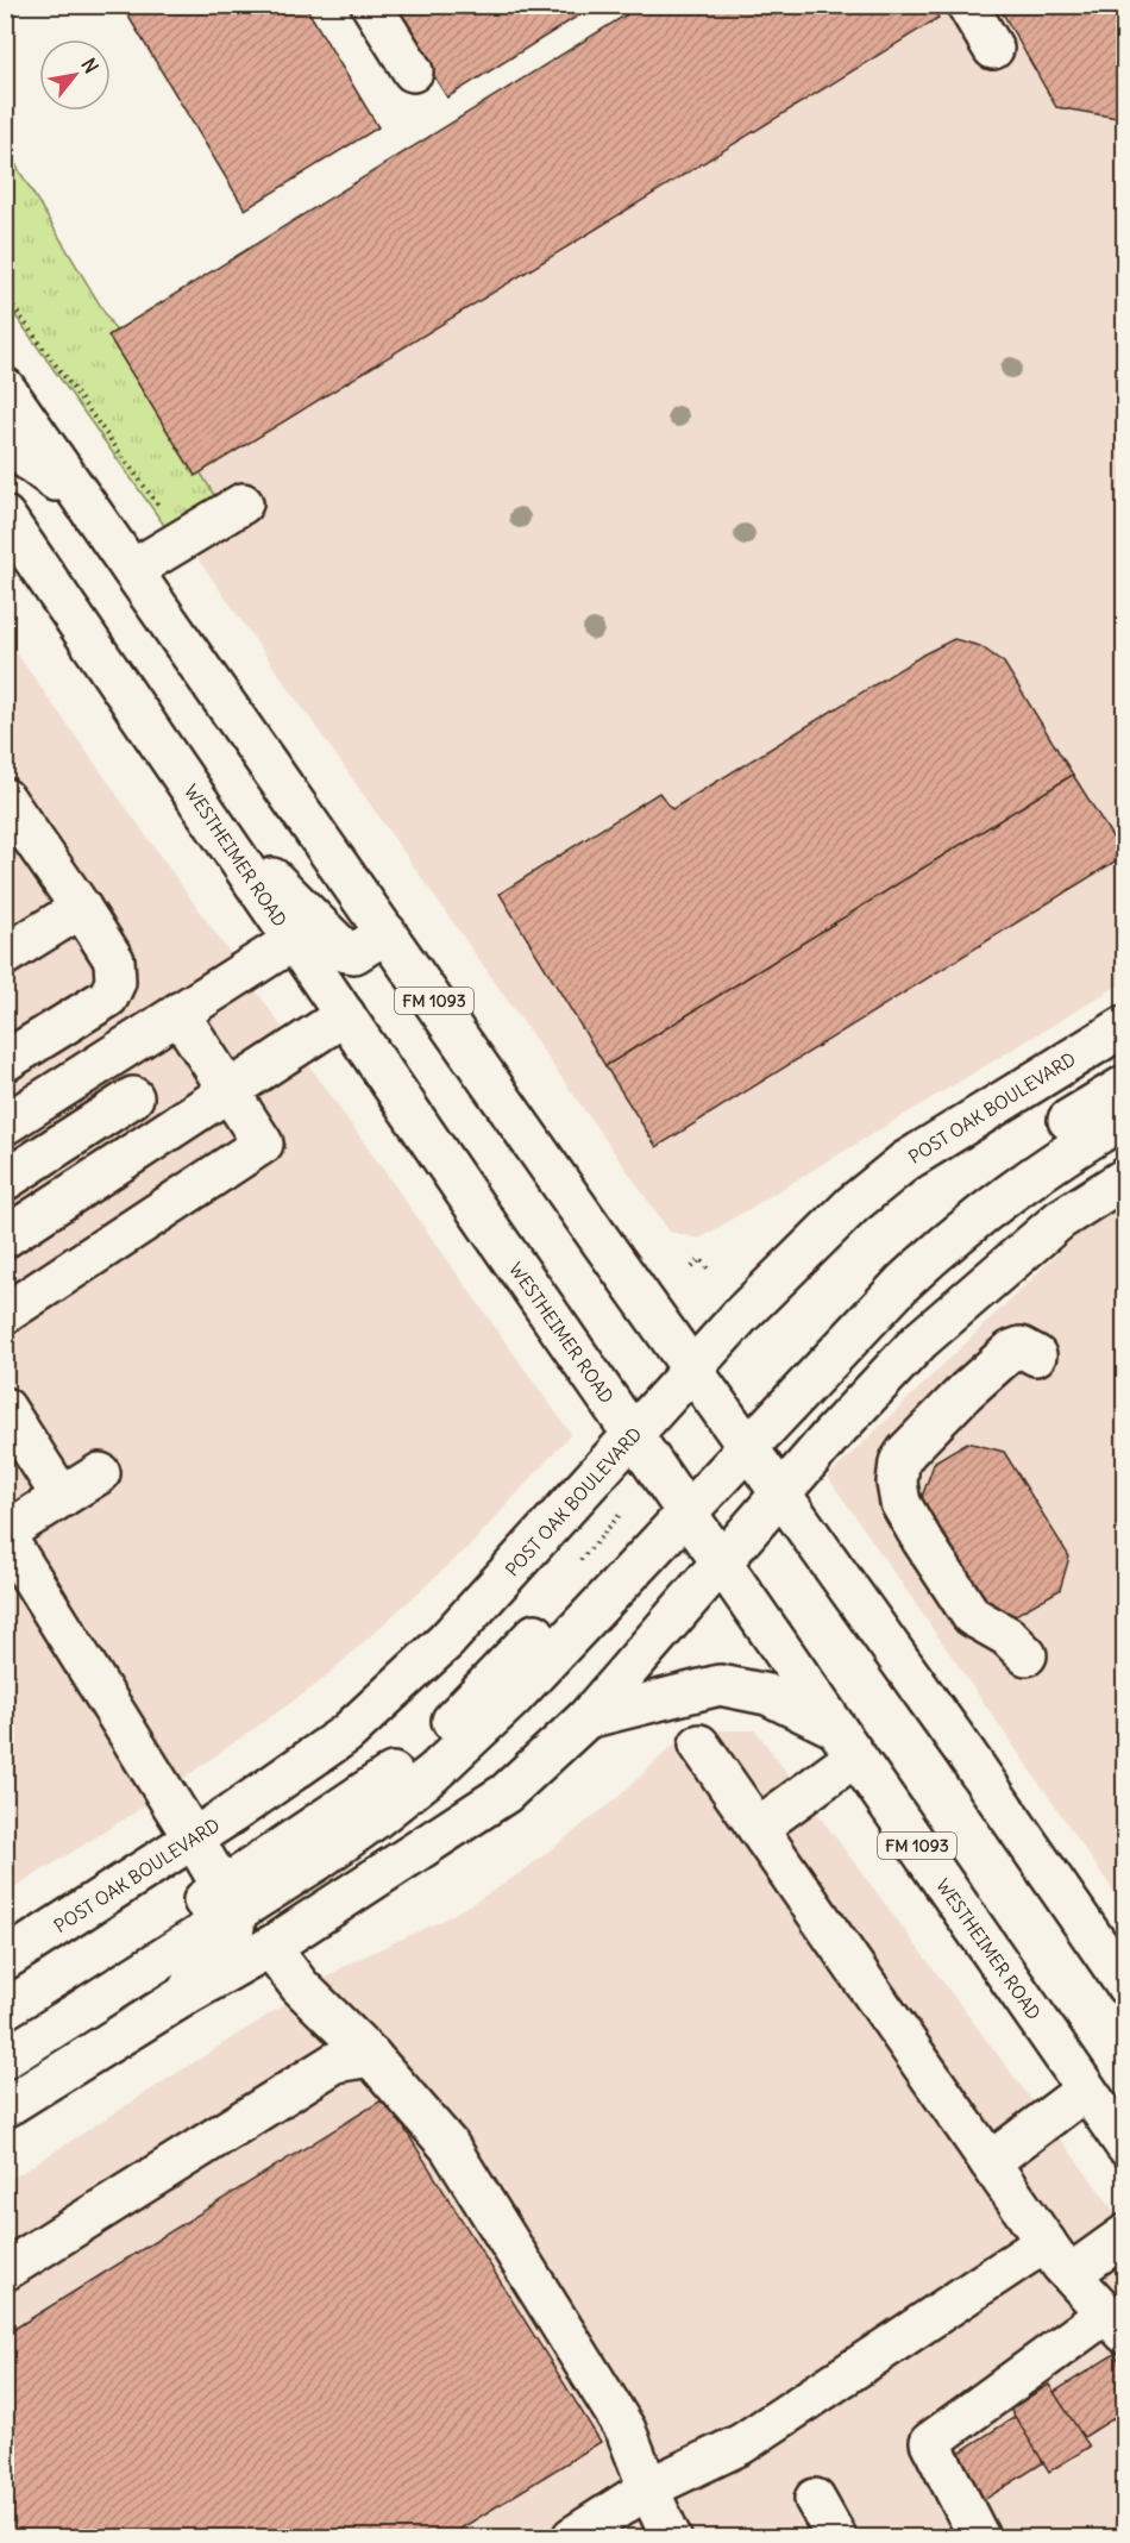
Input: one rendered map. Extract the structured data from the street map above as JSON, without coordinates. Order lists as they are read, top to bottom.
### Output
{
  "streets": {
    "main road": ["WESTHEIMER ROAD", "FM 1093", "POST OAK BOULEVARD"]
  },
  "crossings": [
    ["WESTHEIMER ROAD", "POST OAK BOULEVARD"],
    ["FM 1093", "POST OAK BOULEVARD"]
  ],
  "north": "top right"
}
